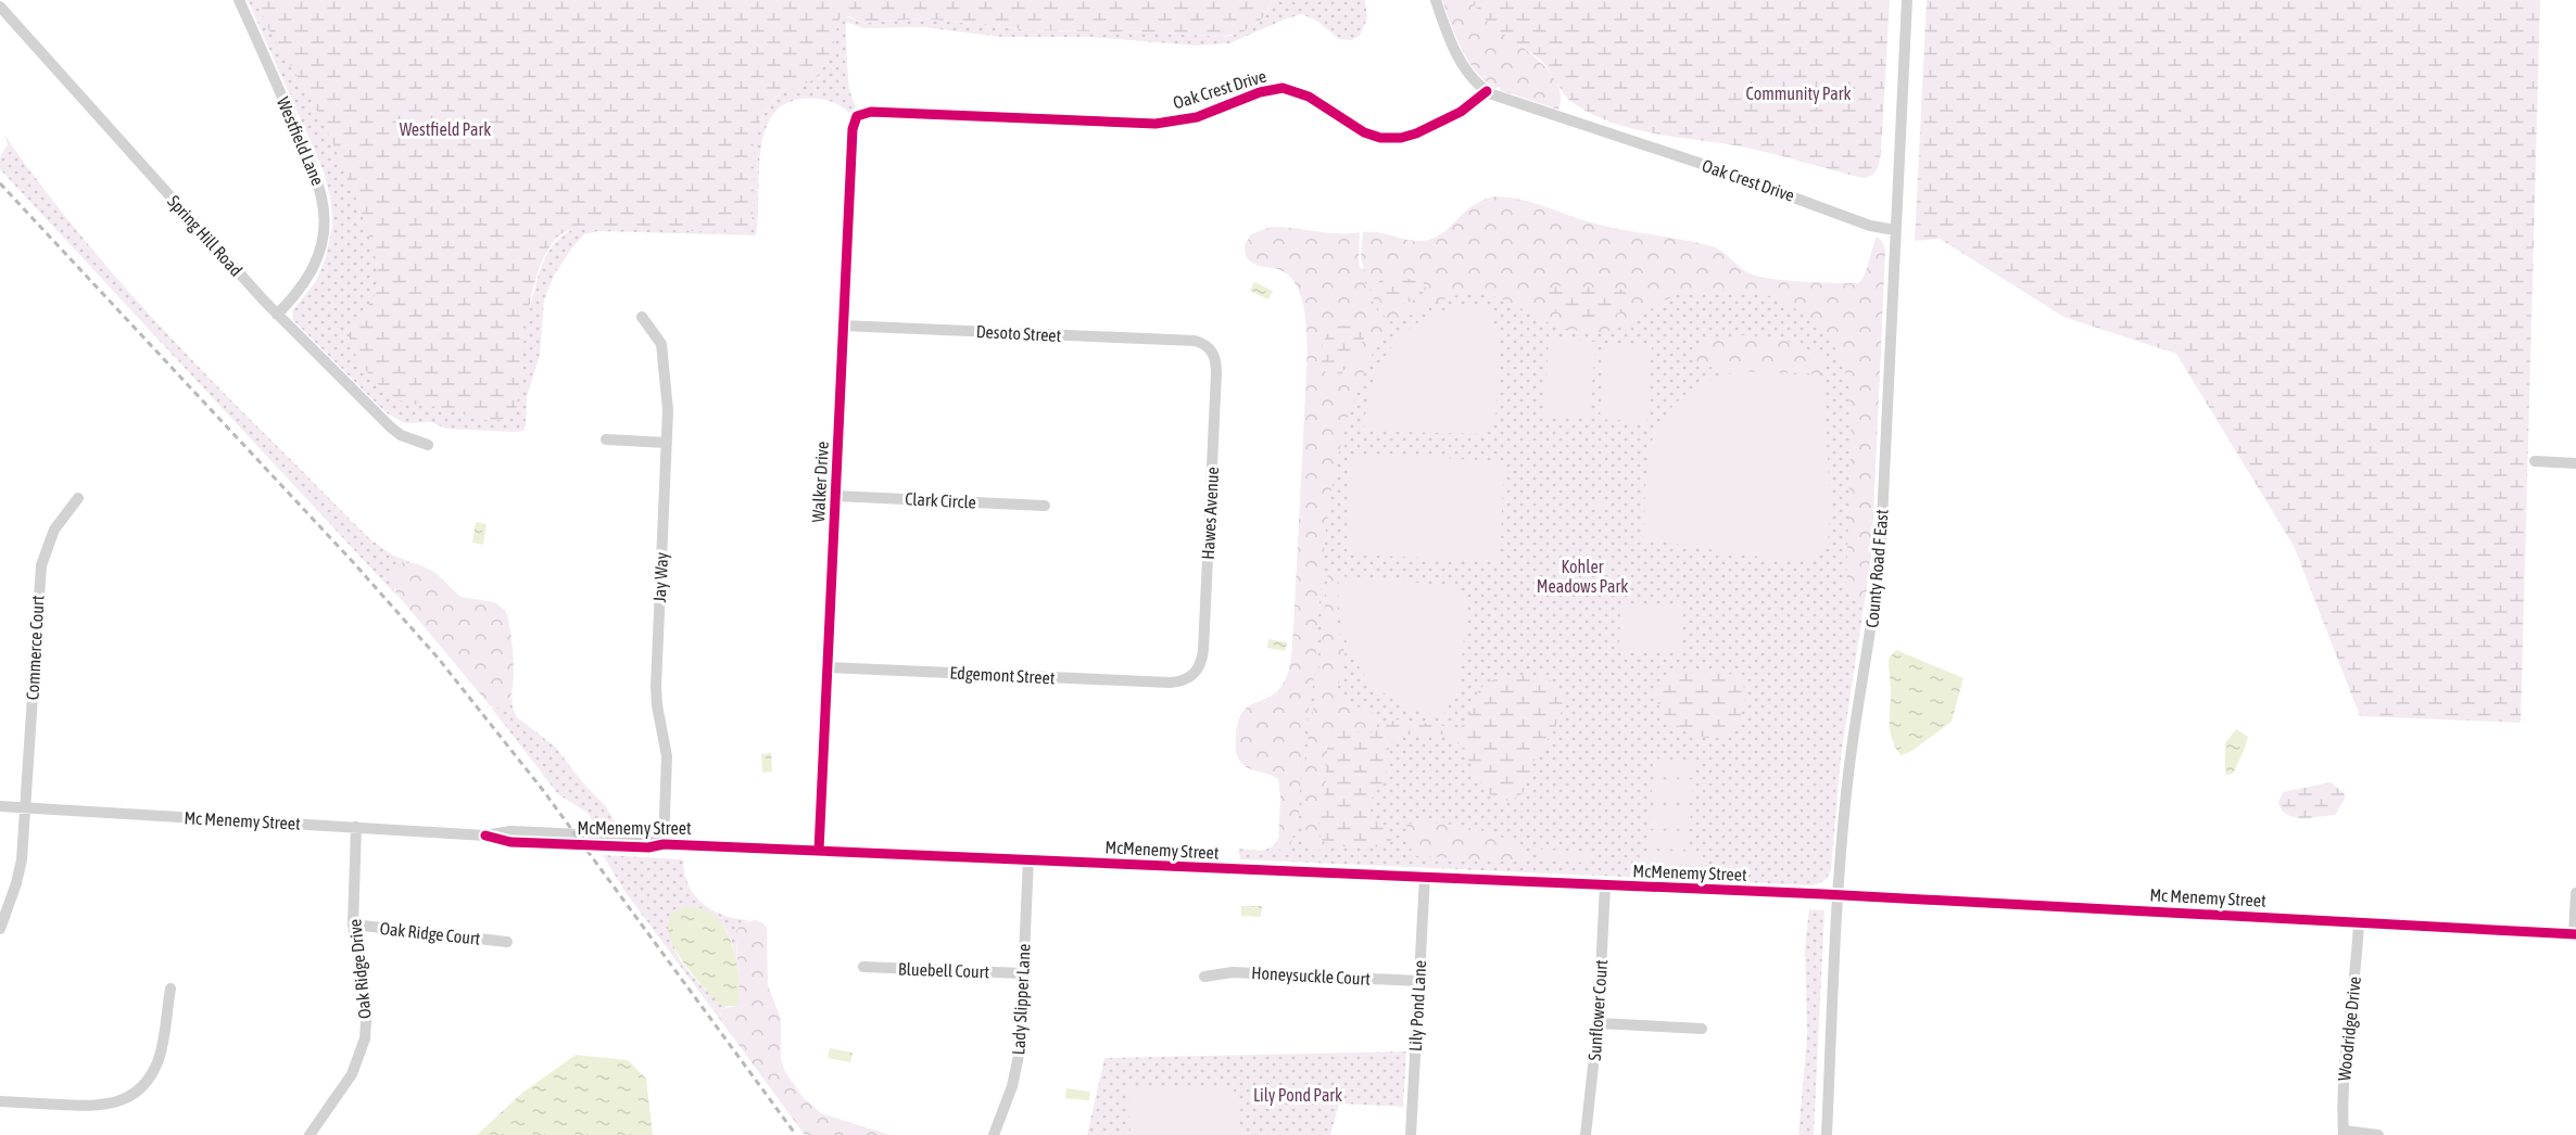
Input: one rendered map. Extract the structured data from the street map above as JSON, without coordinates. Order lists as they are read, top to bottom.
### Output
{
  "streets": {
    "street": [
      "Oak Crest Drive",
      "Westfield Lane",
      "Spring Hill Road",
      "Desoto Street",
      "Walker Drive",
      "Clark Circle",
      "Hawes Avenue",
      "County Road F East",
      "Jay Way",
      "Commerce Court",
      "Edgemont Street",
      "Mc Menemy Street",
      "McMenemy Street",
      "Oak Ridge Court",
      "Oak Ridge Drive",
      "Bluebell Court",
      "Honeysuckle Court",
      "Lady Slipper Lane",
      "Lily Pond Lane",
      "Sunflower Court",
      "Woodridge Drive"
    ]
  },
  "crossings": [
    ["Oak Crest Drive", "Walker Drive"],
    ["Oak Crest Drive", "County Road F East"],
    ["Westfield Lane", "Spring Hill Road"],
    ["Desoto Street", "Walker Drive"],
    ["Desoto Street", "Hawes Avenue"],
    ["Walker Drive", "Clark Circle"],
    ["Walker Drive", "Edgemont Street"],
    ["Walker Drive", "McMenemy Street"],
    ["Hawes Avenue", "Edgemont Street"],
    ["County Road F East", "Mc Menemy Street"],
    ["County Road F East", "McMenemy Street"],
    ["Jay Way", "McMenemy Street"],
    ["Commerce Court", "Mc Menemy Street"],
    ["Mc Menemy Street", "McMenemy Street"],
    ["Mc Menemy Street", "Oak Ridge Drive"],
    ["Mc Menemy Street", "Woodridge Drive"],
    ["McMenemy Street", "Lady Slipper Lane"],
    ["McMenemy Street", "Lily Pond Lane"],
    ["McMenemy Street", "Sunflower Court"],
    ["Oak Ridge Court", "Oak Ridge Drive"],
    ["Bluebell Court", "Lady Slipper Lane"],
    ["Honeysuckle Court", "Lily Pond Lane"]
  ],
  "parks": [
    "Community Park",
    "Westfield Park",
    "Kohler Meadows Park",
    "Lily Pond Park"
  ]
}
